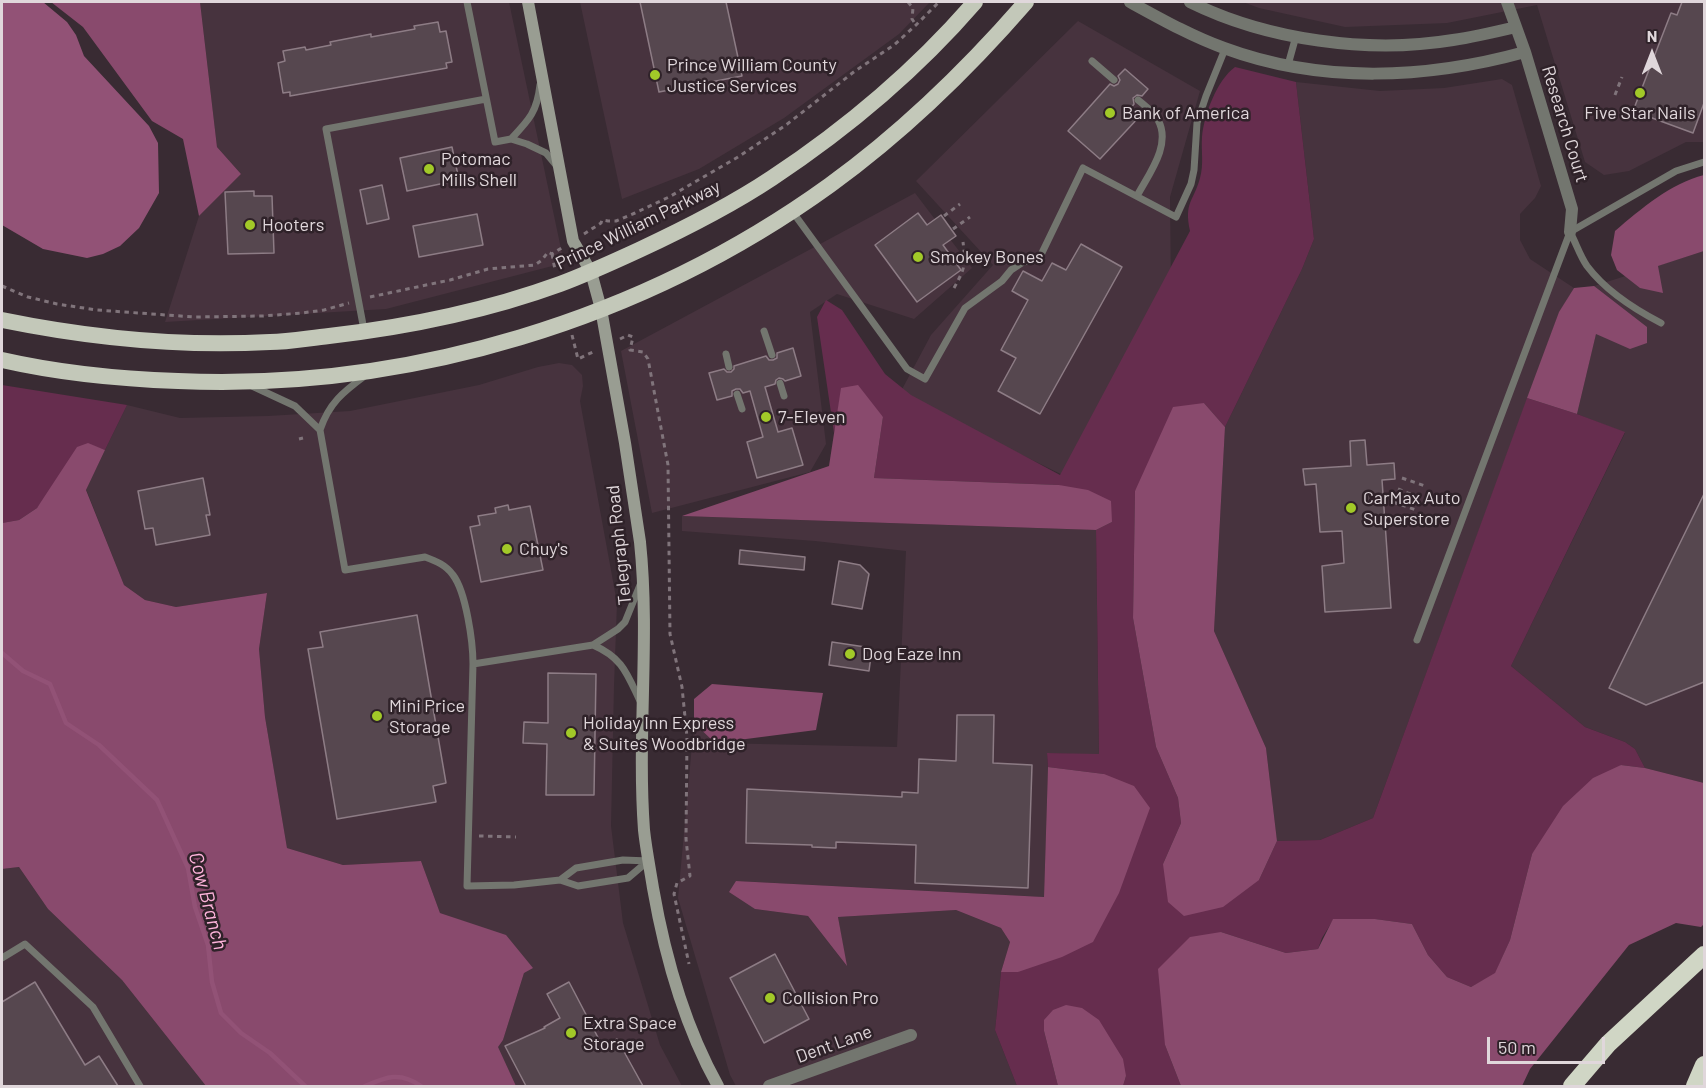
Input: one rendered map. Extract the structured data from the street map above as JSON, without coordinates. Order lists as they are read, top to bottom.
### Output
{
  "streets": {
    "highway": ["Prince William Parkway"],
    "main road": ["Telegraph Road"],
    "street": ["Research Court", "Dent Lane"]
  },
  "crossings": [
    ["Prince William Parkway", "Telegraph Road"]
  ],
  "water": ["Cow Branch"],
  "places": [
    "Prince William County Justice Services",
    "Five Star Nails",
    "Bank of America",
    "Potomac Mills Shell",
    "Hooters",
    "Smokey Bones",
    "7-Eleven",
    "CarMax Auto Superstore",
    "Chuy's",
    "Dog Eaze Inn",
    "Mini Price Storage",
    "Holiday Inn Express & Suites Woodbridge",
    "Collision Pro",
    "Extra Space Storage"
  ],
  "scale_bar": "50 m",
  "north": "top"
}
